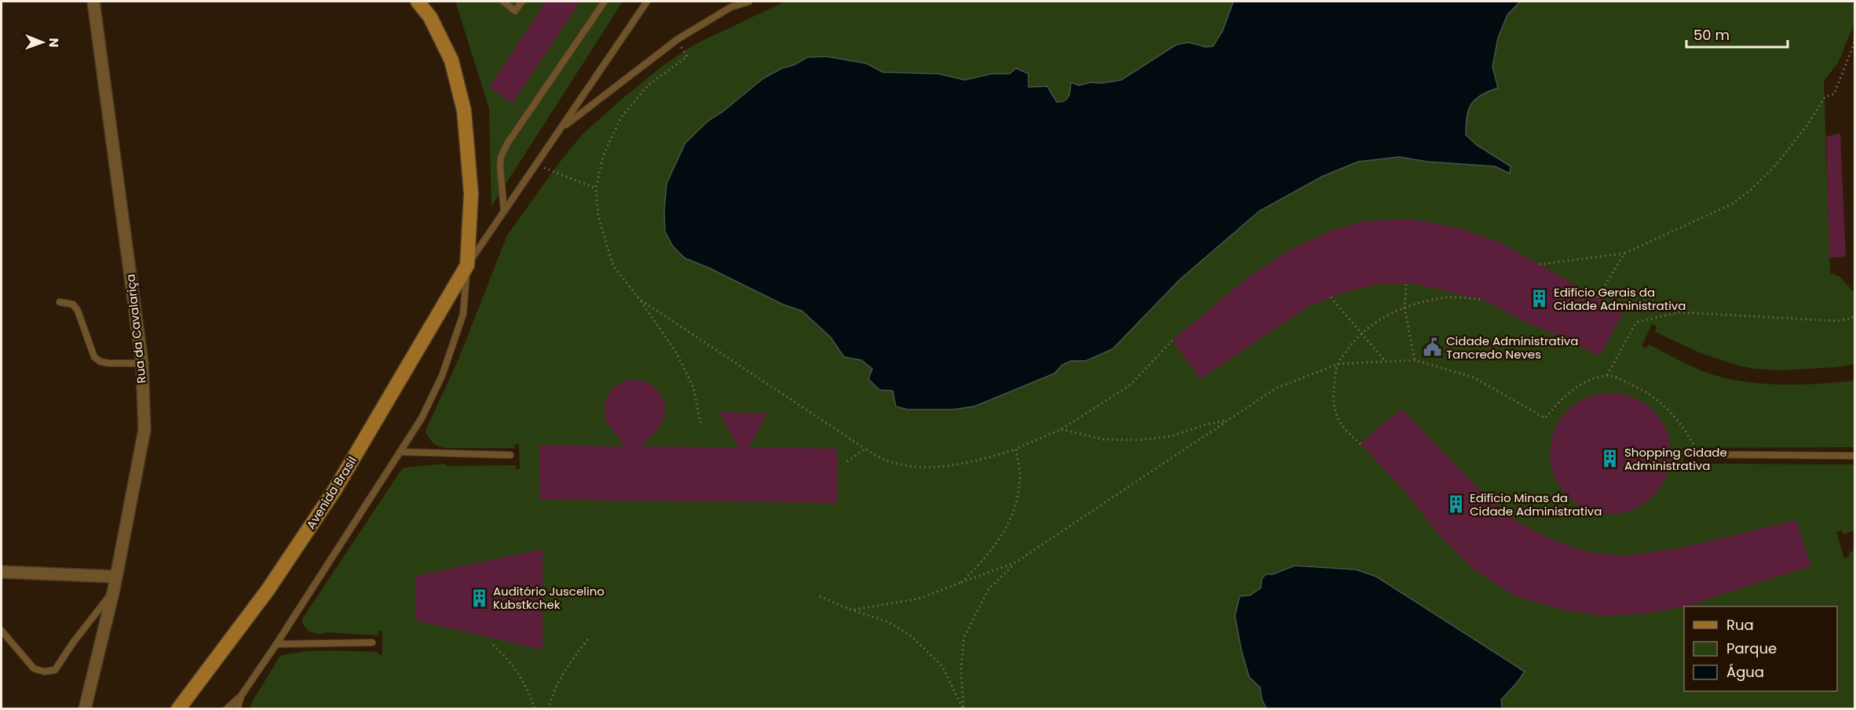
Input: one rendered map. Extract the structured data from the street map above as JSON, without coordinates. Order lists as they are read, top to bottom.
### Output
{
  "streets": {
    "street": ["Rua da Cavalariça", "Avenida Brasil"]
  },
  "places": {
    "building": [
      "Edifício Gerais da Cidade Administrativa",
      "Shopping Cidade Administrativa",
      "Edifício Minas da Cidade Administrativa",
      "Auditório Juscelino Kubstkchek"
    ],
    "public building": ["Cidade Administrativa Tancredo Neves"]
  },
  "legend": ["Rua", "Parque", "Água"],
  "scale_bar": "50 m",
  "north": "right"
}
